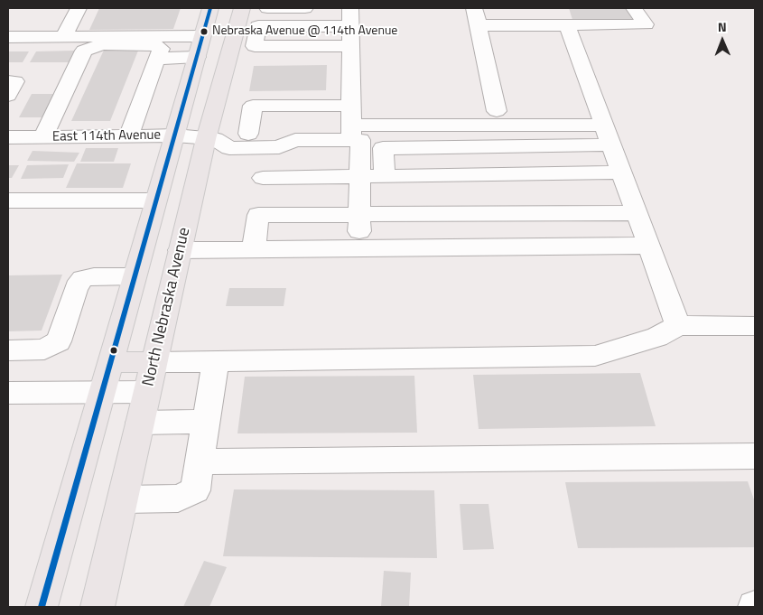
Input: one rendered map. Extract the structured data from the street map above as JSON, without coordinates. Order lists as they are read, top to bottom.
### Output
{
  "streets": {
    "main road": ["North Nebraska Avenue"],
    "street": ["East 114th Avenue"]
  },
  "crossings": [
    ["East 114th Avenue", "North Nebraska Avenue"]
  ],
  "places": ["Nebraska Avenue @ 114th Avenue"],
  "north": "top"
}
